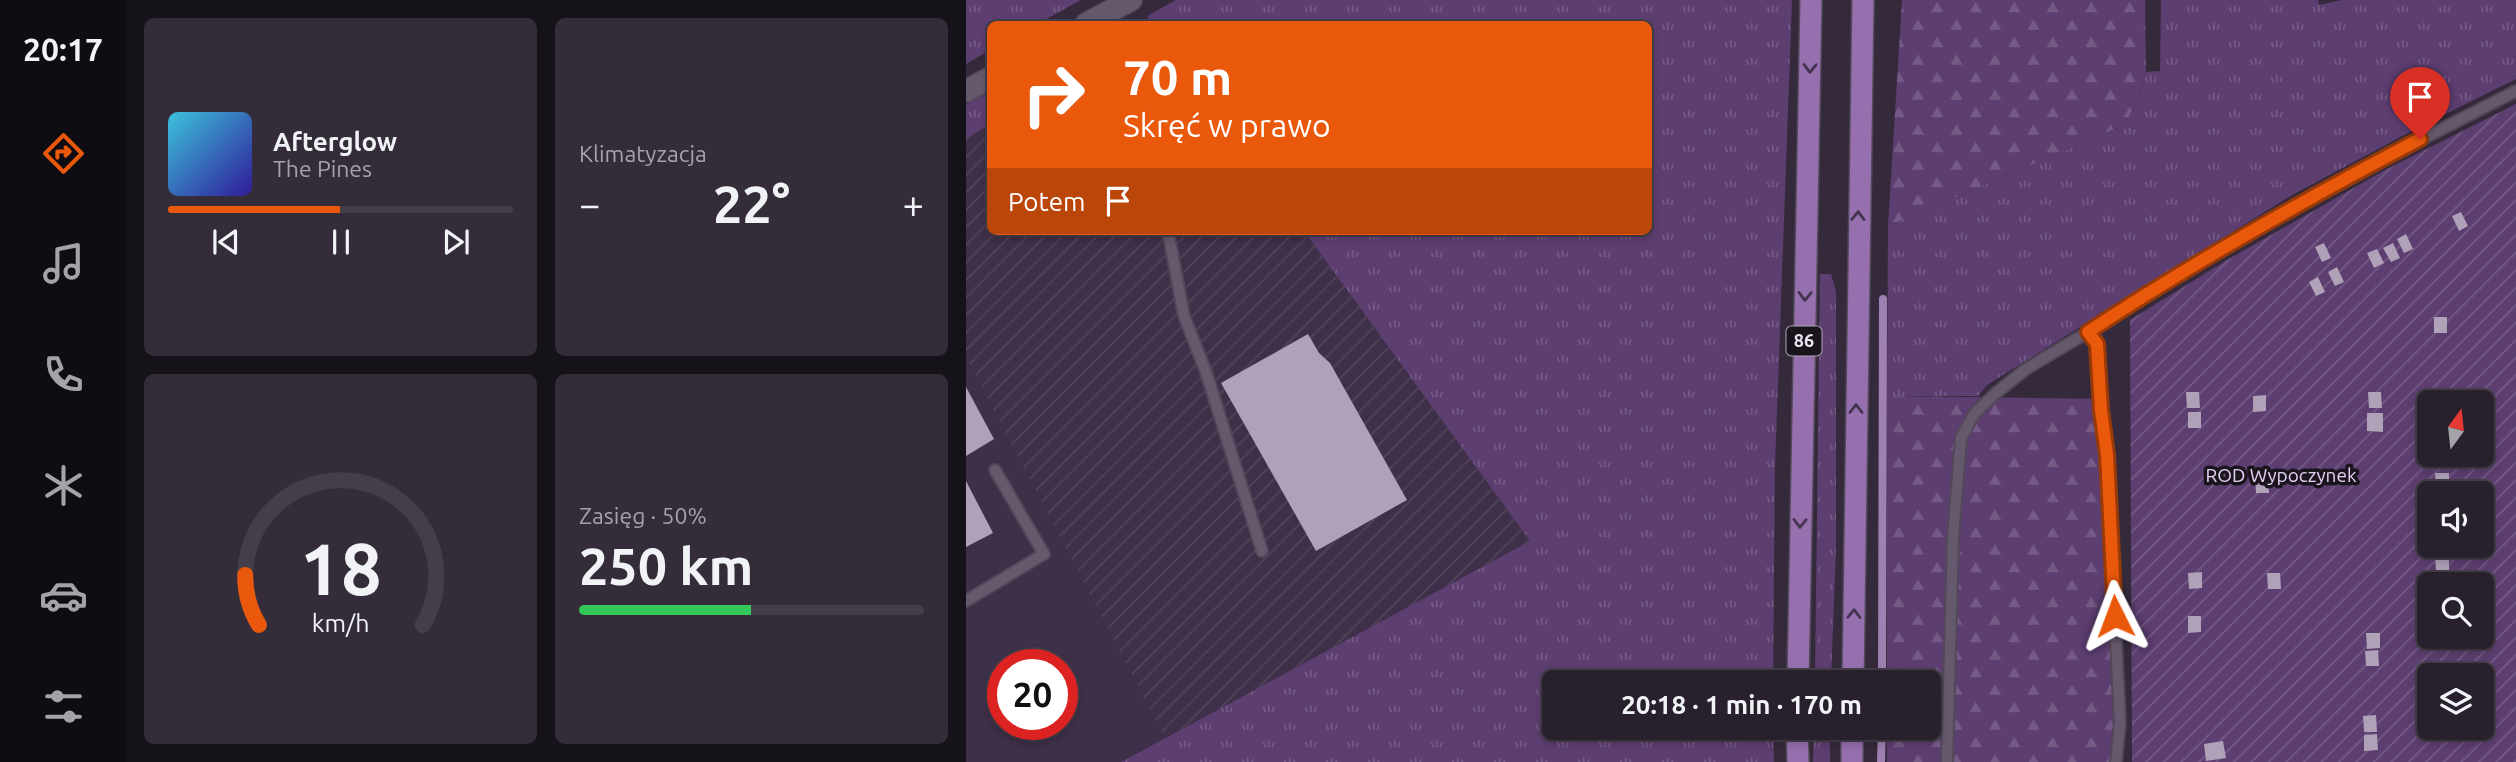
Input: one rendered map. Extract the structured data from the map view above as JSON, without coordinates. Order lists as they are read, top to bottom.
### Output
{
  "streets": {
    "main road": ["86"]
  },
  "parks": ["ROD Wypoczynek"],
  "north": "top",
  "page": {
    "tabs": "20:17",
    "tile": [
      "Klimatyzacja",
      ["Zasięg · 50%", "250 km"]
    ],
    "turn": ["70 m", "Skręć w prawo"],
    "song": ["Afterglow", "The Pines"],
    "then": "Potem",
    "heat": ["−", "22°", "+"],
    "limit": "20",
    "trip": "20:18 · 1 min · 170 m",
    "gauge": ["18", "km/h"]
  }
}
